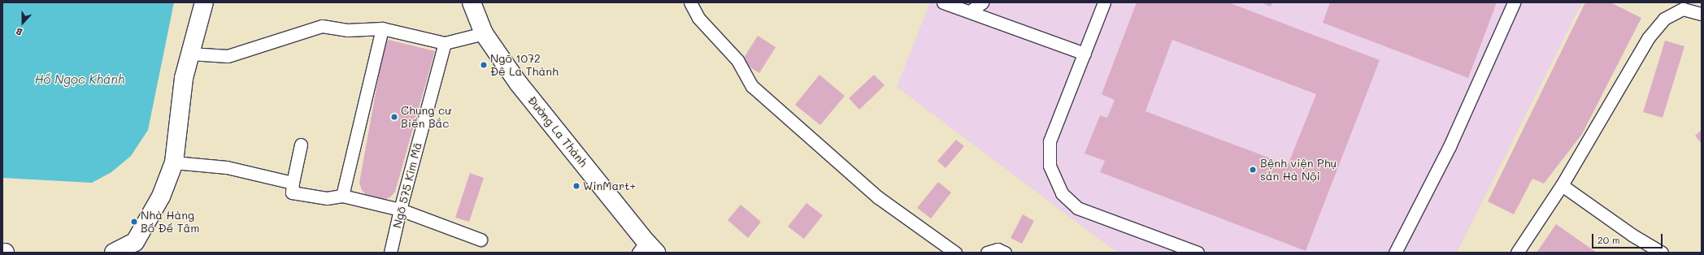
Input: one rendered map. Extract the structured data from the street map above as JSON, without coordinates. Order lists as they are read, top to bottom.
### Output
{
  "streets": {
    "main road": ["Đường La Thành"],
    "lane": ["Ngõ 575 Kim Mã"]
  },
  "water": ["Hồ Ngọc Khánh"],
  "places": [
    "Ngõ 1072 Đê La Thành",
    "Chung cư Biển Bắc",
    "Bệnh viện Phụ sản Hà Nội",
    "WinMart+",
    "Nhà Hàng Bồ Đề Tâm"
  ],
  "scale_bar": "20 m",
  "north": "bottom"
}
